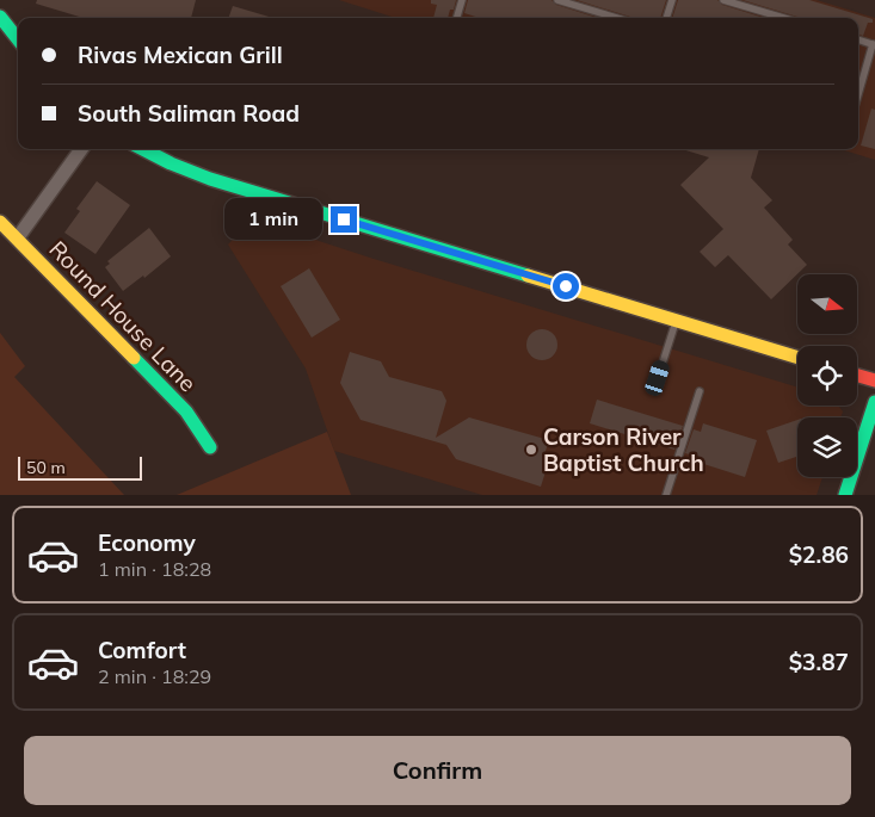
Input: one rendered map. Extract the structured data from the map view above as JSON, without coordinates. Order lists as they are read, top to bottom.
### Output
{
  "streets": {
    "main road": ["Round House Lane"]
  },
  "places": ["Carson River Baptist Church"],
  "scale_bar": "50 m",
  "north": "right",
  "page": {
    "banner": ["Rivas Mexican Grill", "South Saliman Road"],
    "bubble": "1 min",
    "scale": "50 m",
    "list": [
      {
        "name": "Economy",
        "note": "1 min · 18:28",
        "value": "$2.86"
      },
      {
        "name": "Comfort",
        "note": "2 min · 18:29",
        "value": "$3.87"
      }
    ],
    "buttons": "Confirm"
  }
}
